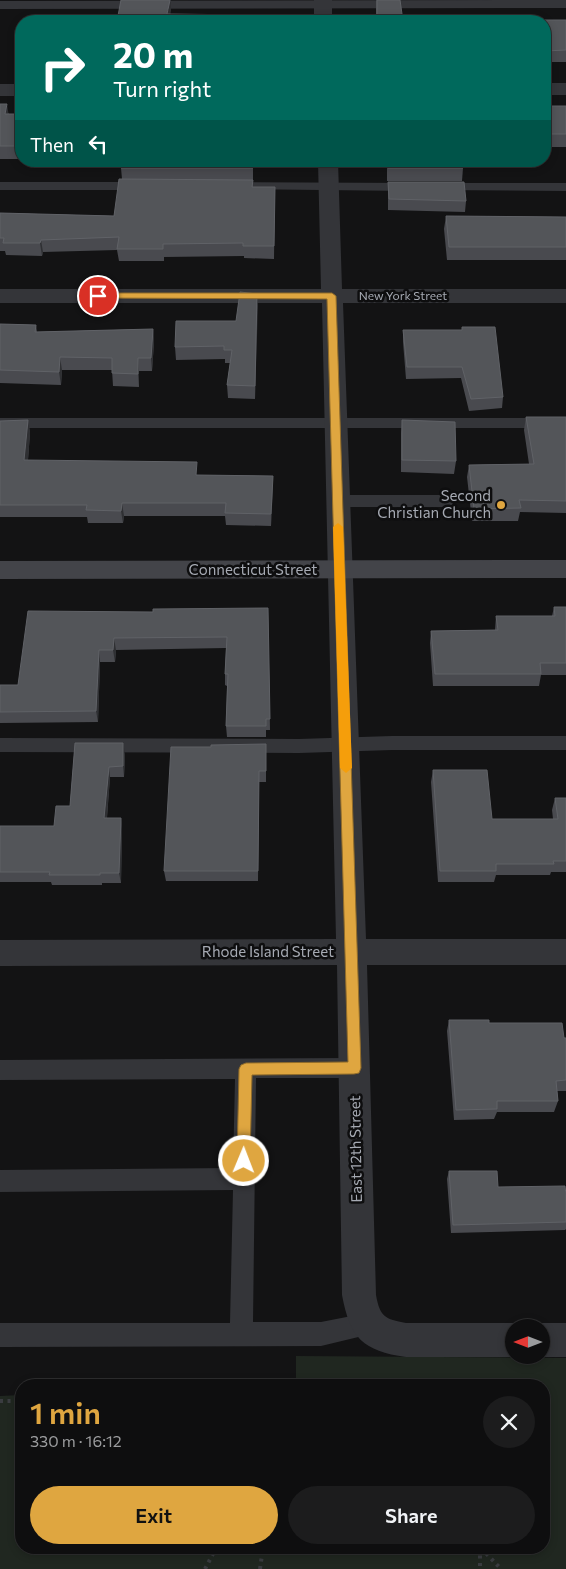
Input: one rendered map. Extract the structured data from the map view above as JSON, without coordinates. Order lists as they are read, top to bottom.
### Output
{
  "streets": {
    "street": [
      "New York Street",
      "Connecticut Street",
      "Rhode Island Street",
      "East 12th Street"
    ]
  },
  "crossings": [
    ["New York Street", "East 12th Street"],
    ["Connecticut Street", "East 12th Street"],
    ["Rhode Island Street", "East 12th Street"]
  ],
  "places": ["Second Christian Church"],
  "north": "left",
  "page": {
    "turn": ["20 m", "Turn right"],
    "then": "Then",
    "heading": ["1 min", "330 m · 16:12"],
    "buttons": ["Exit", "Share"]
  }
}
